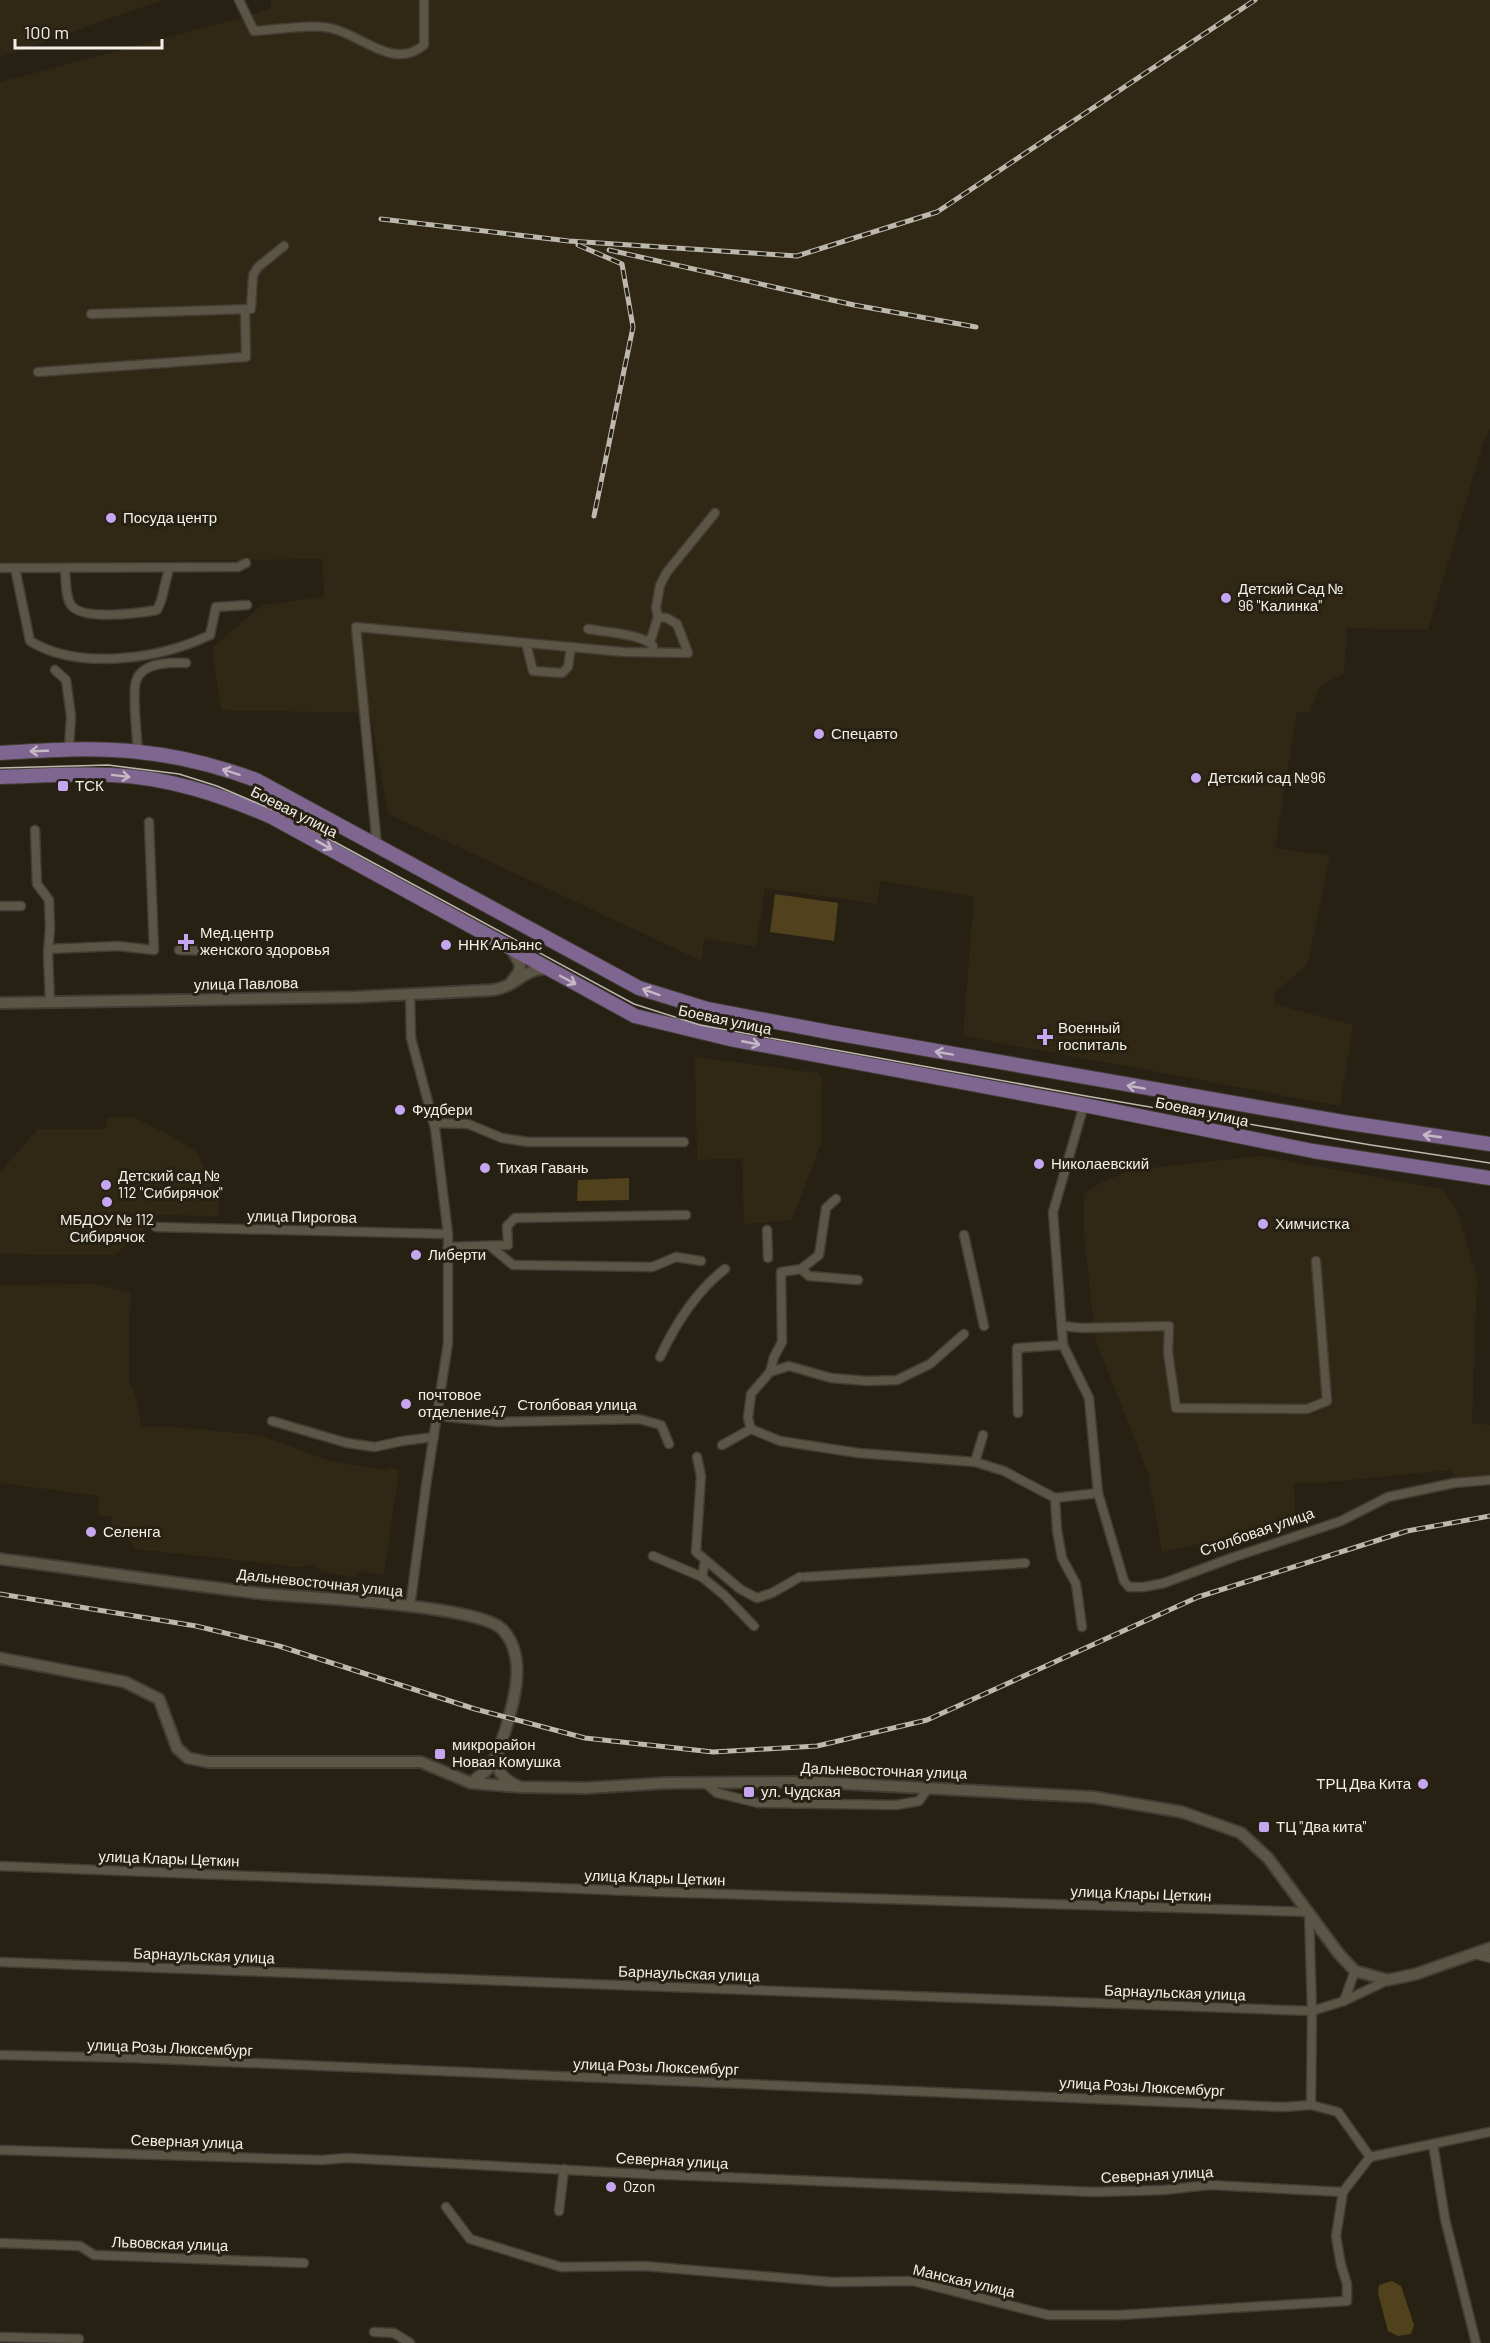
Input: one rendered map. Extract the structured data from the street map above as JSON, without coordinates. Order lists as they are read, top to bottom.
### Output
{
  "streets": {
    "main road": ["Боевая улица", "Столбовая улица"],
    "street": [
      "улица Павлова",
      "улица Пирогова",
      "Дальневосточная улица",
      "улица Клары Цеткин",
      "Барнаульская улица",
      "улица Розы Люксембург",
      "Северная улица",
      "Львовская улица",
      "Манская улица"
    ]
  },
  "crossings": [
    ["Боевая улица", "улица Павлова"],
    ["Боевая улица", "Столбовая улица"],
    ["Дальневосточная улица", "улица Клары Цеткин"],
    ["Северная улица", "Манская улица"]
  ],
  "places": {
    "other": [
      "Посуда центр",
      "Детский Сад № 96 \"Калинка\"",
      "Спецавто",
      "Детский сад №96",
      "ННК Альянс",
      "Фудбери",
      "Николаевский",
      "Тихая Гавань",
      "Детский сад № 112 \"Сибирячок\"",
      "МБДОУ № 112 Сибирячок",
      "Химчистка",
      "Либерти",
      "почтовое отделение47",
      "Селенга",
      "ТРЦ Два Кита",
      "Ozon"
    ],
    "transit": [
      "ТСК",
      "микрорайон Новая Комушка",
      "ул. Чудская",
      "ТЦ \"Два кита\""
    ],
    "health": ["Мед.центр женского здоровья", "Военный госпиталь"]
  },
  "scale_bar": "100 m"
}
